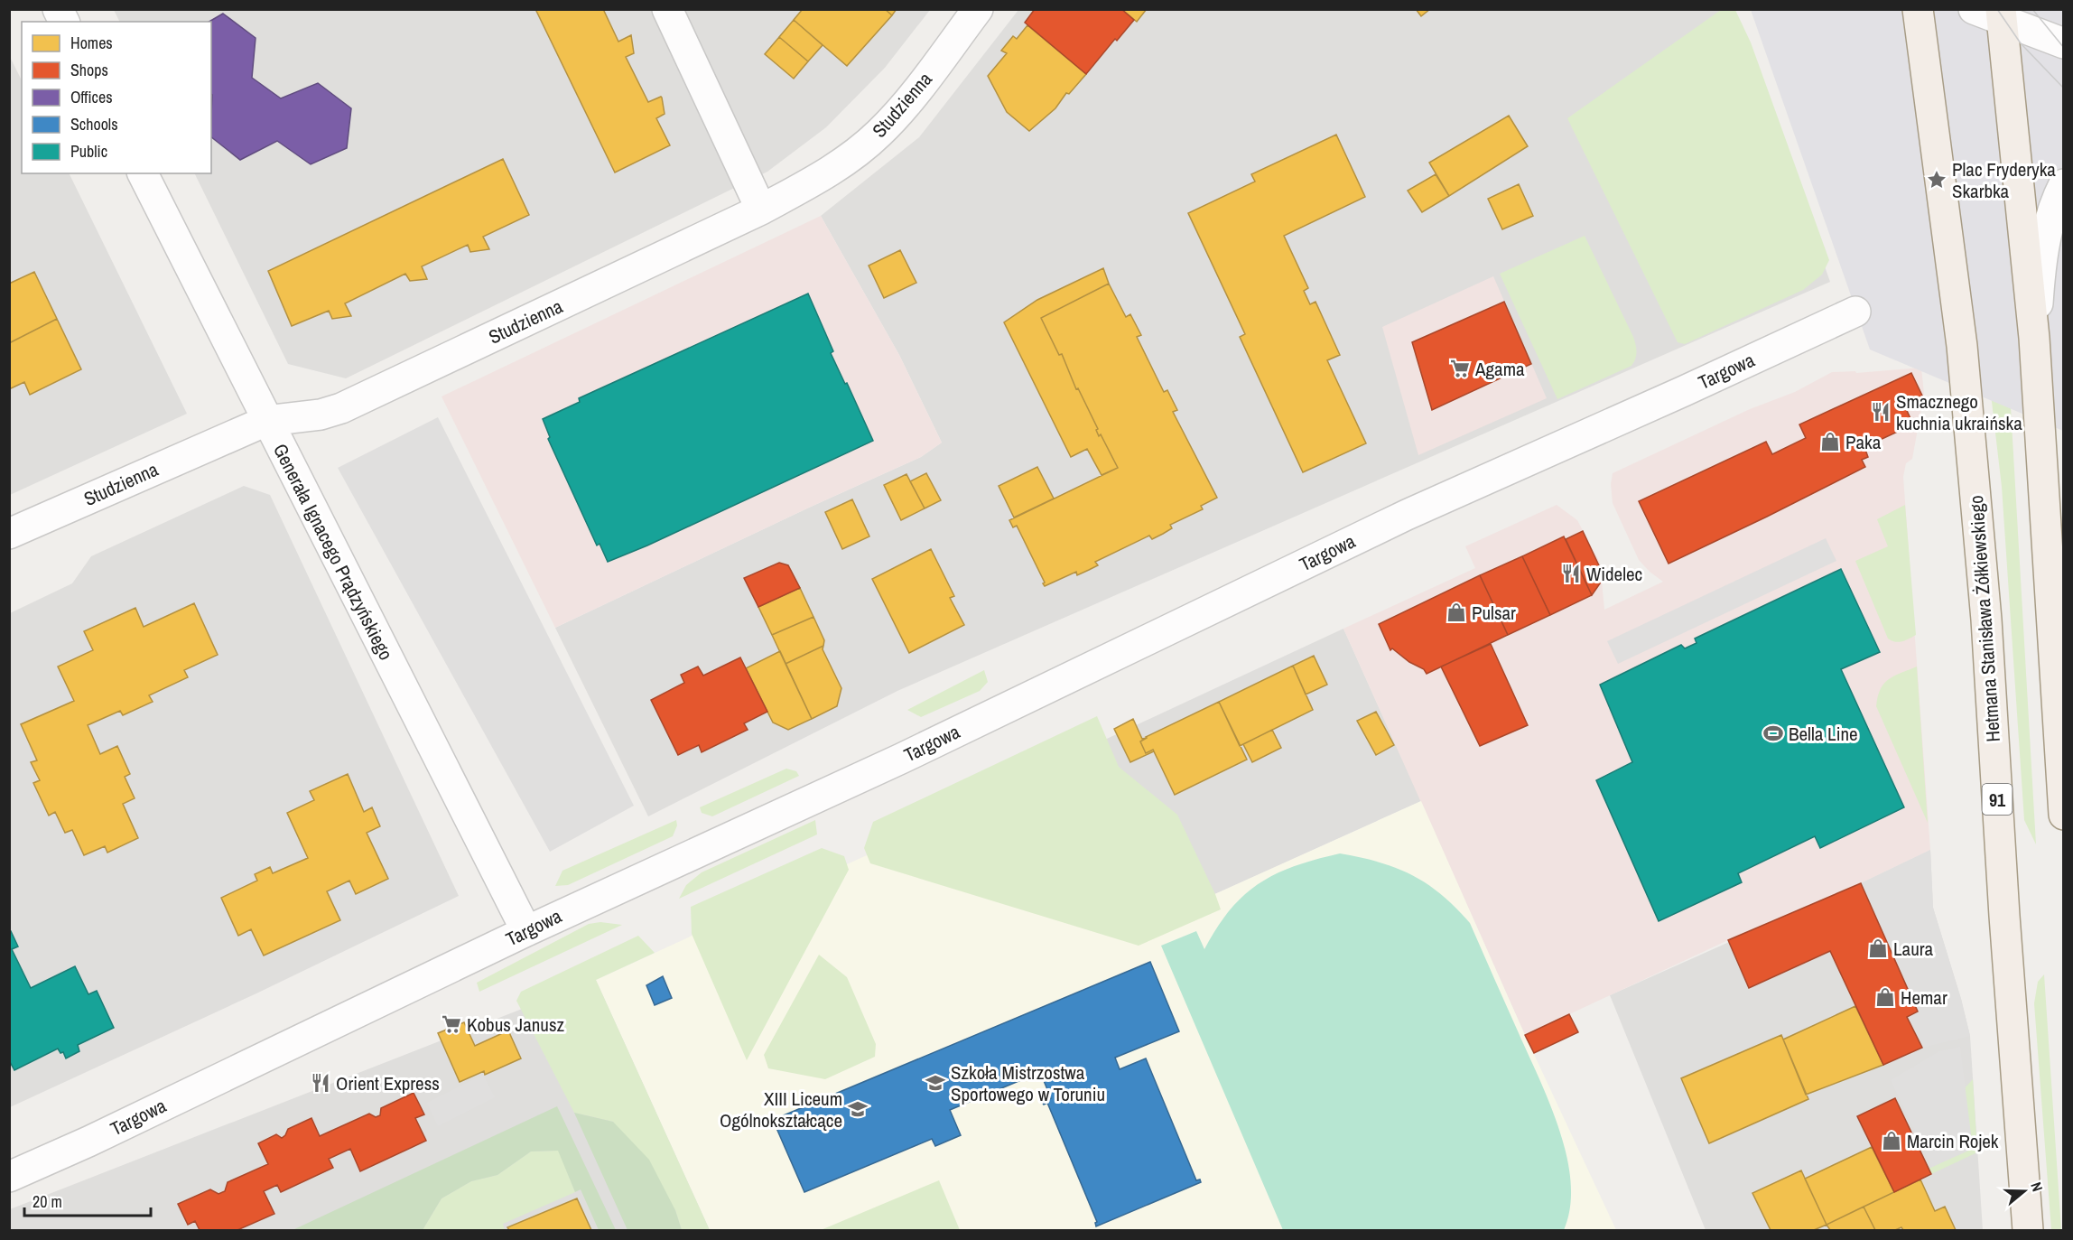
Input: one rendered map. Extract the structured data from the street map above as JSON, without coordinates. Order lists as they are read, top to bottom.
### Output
{
  "streets": {
    "main road": ["Hetmana Stanisława Żółkiewskiego", "91"],
    "street": ["Studzienna", "Targowa", "Generała Ignacego Prądzyńskiego"]
  },
  "crossings": [
    ["Studzienna", "Generała Ignacego Prądzyńskiego"],
    ["Targowa", "Generała Ignacego Prądzyńskiego"]
  ],
  "places": {
    "place": ["Plac Fryderyka Skarbka"],
    "supermarket": ["Agama", "Kobus Janusz"],
    "restaurant": ["Smacznego kuchnia ukraińska", "Widelec", "Orient Express"],
    "shop": [
      "Paka",
      "Pulsar",
      "Laura",
      "Hemar",
      "Marcin Rojek"
    ],
    "sports": ["Bella Line"],
    "school or university": ["Szkoła Mistrzostwa Sportowego w Toruniu", "XIII Liceum Ogólnokształcące"]
  },
  "legend": [
    "Homes",
    "Shops",
    "Offices",
    "Schools",
    "Public"
  ],
  "scale_bar": "20 m",
  "north": "right"
}
